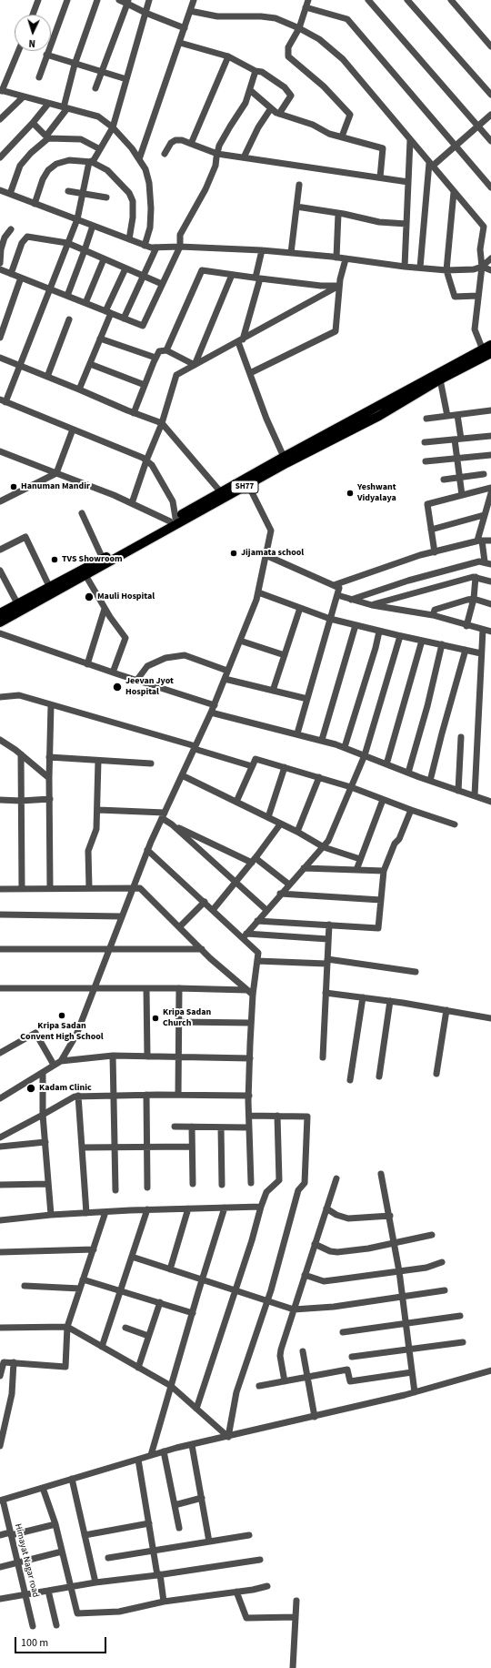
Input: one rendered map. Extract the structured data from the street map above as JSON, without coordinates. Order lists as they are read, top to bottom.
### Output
{
  "streets": {
    "main road": ["SH77"],
    "street": ["Himayat Nagar road"]
  },
  "places": [
    "Hanuman Mandir",
    "Yeshwant Vidyalaya",
    "Jijamata school",
    "TVS Showroom",
    "Mauli Hospital",
    "Jeevan Jyot Hospital",
    "Kripa Sadan Convent High School",
    "Kripa Sadan Church",
    "Kadam Clinic"
  ],
  "scale_bar": "100 m",
  "north": "bottom"
}
